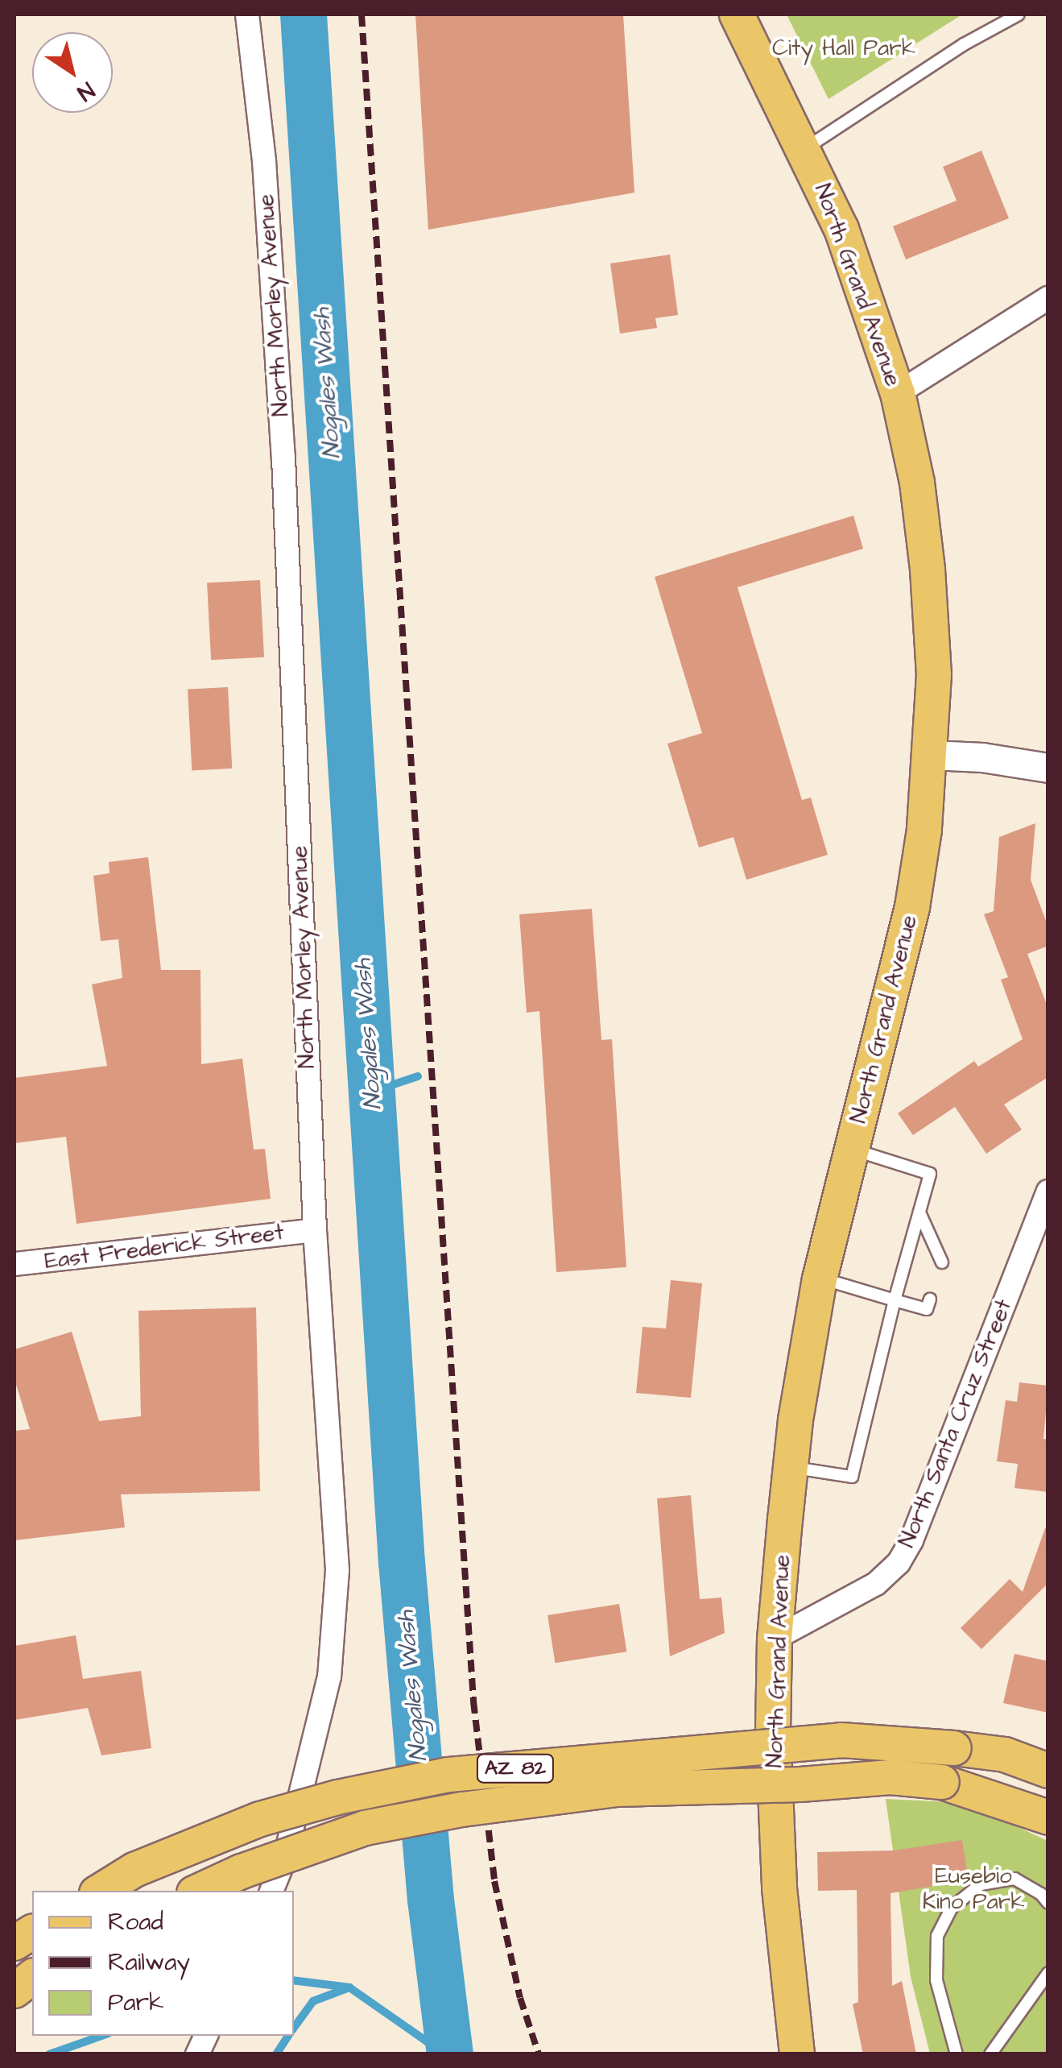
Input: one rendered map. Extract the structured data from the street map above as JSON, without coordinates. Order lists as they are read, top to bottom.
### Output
{
  "streets": {
    "main road": ["North Grand Avenue", "AZ 82"],
    "street": ["North Morley Avenue", "East Frederick Street", "North Santa Cruz Street"]
  },
  "crossings": [
    ["North Grand Avenue", "North Santa Cruz Street"],
    ["North Morley Avenue", "East Frederick Street"]
  ],
  "water": ["Nogales Wash"],
  "parks": ["City Hall Park", "Eusebio Kino Park"],
  "legend": ["Road", "Railway", "Park"],
  "north": "bottom right"
}
